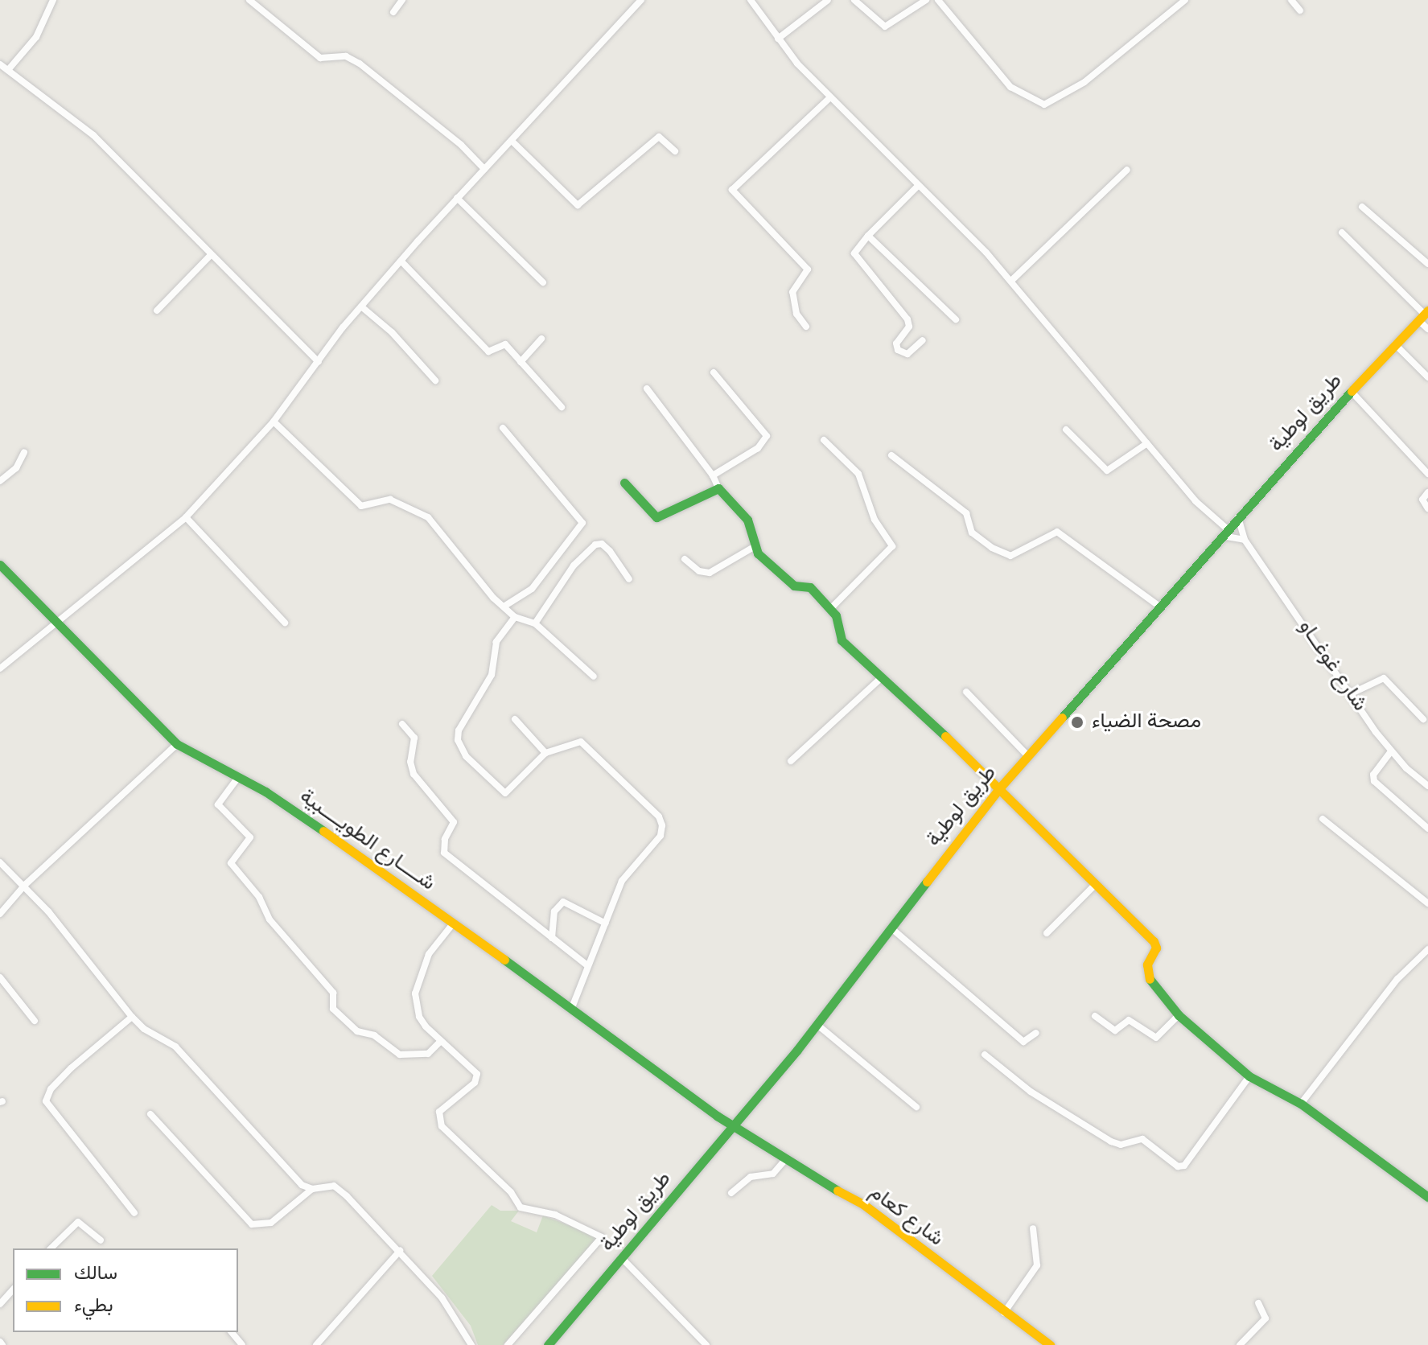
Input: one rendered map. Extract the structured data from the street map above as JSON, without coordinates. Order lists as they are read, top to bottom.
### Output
{
  "streets": {
    "street": [
      "طريق لوطية",
      "شارع غوغــاو",
      "شــــارع الطويــــبية",
      "شارع كعام"
    ]
  },
  "crossings": [
    ["طريق لوطية", "شارع غوغــاو"],
    ["طريق لوطية", "شــــارع الطويــــبية"],
    ["طريق لوطية", "شارع كعام"],
    ["شــــارع الطويــــبية", "شارع كعام"]
  ],
  "places": ["مصحة الضياء"],
  "legend": ["سالك", "بطيء"]
}
